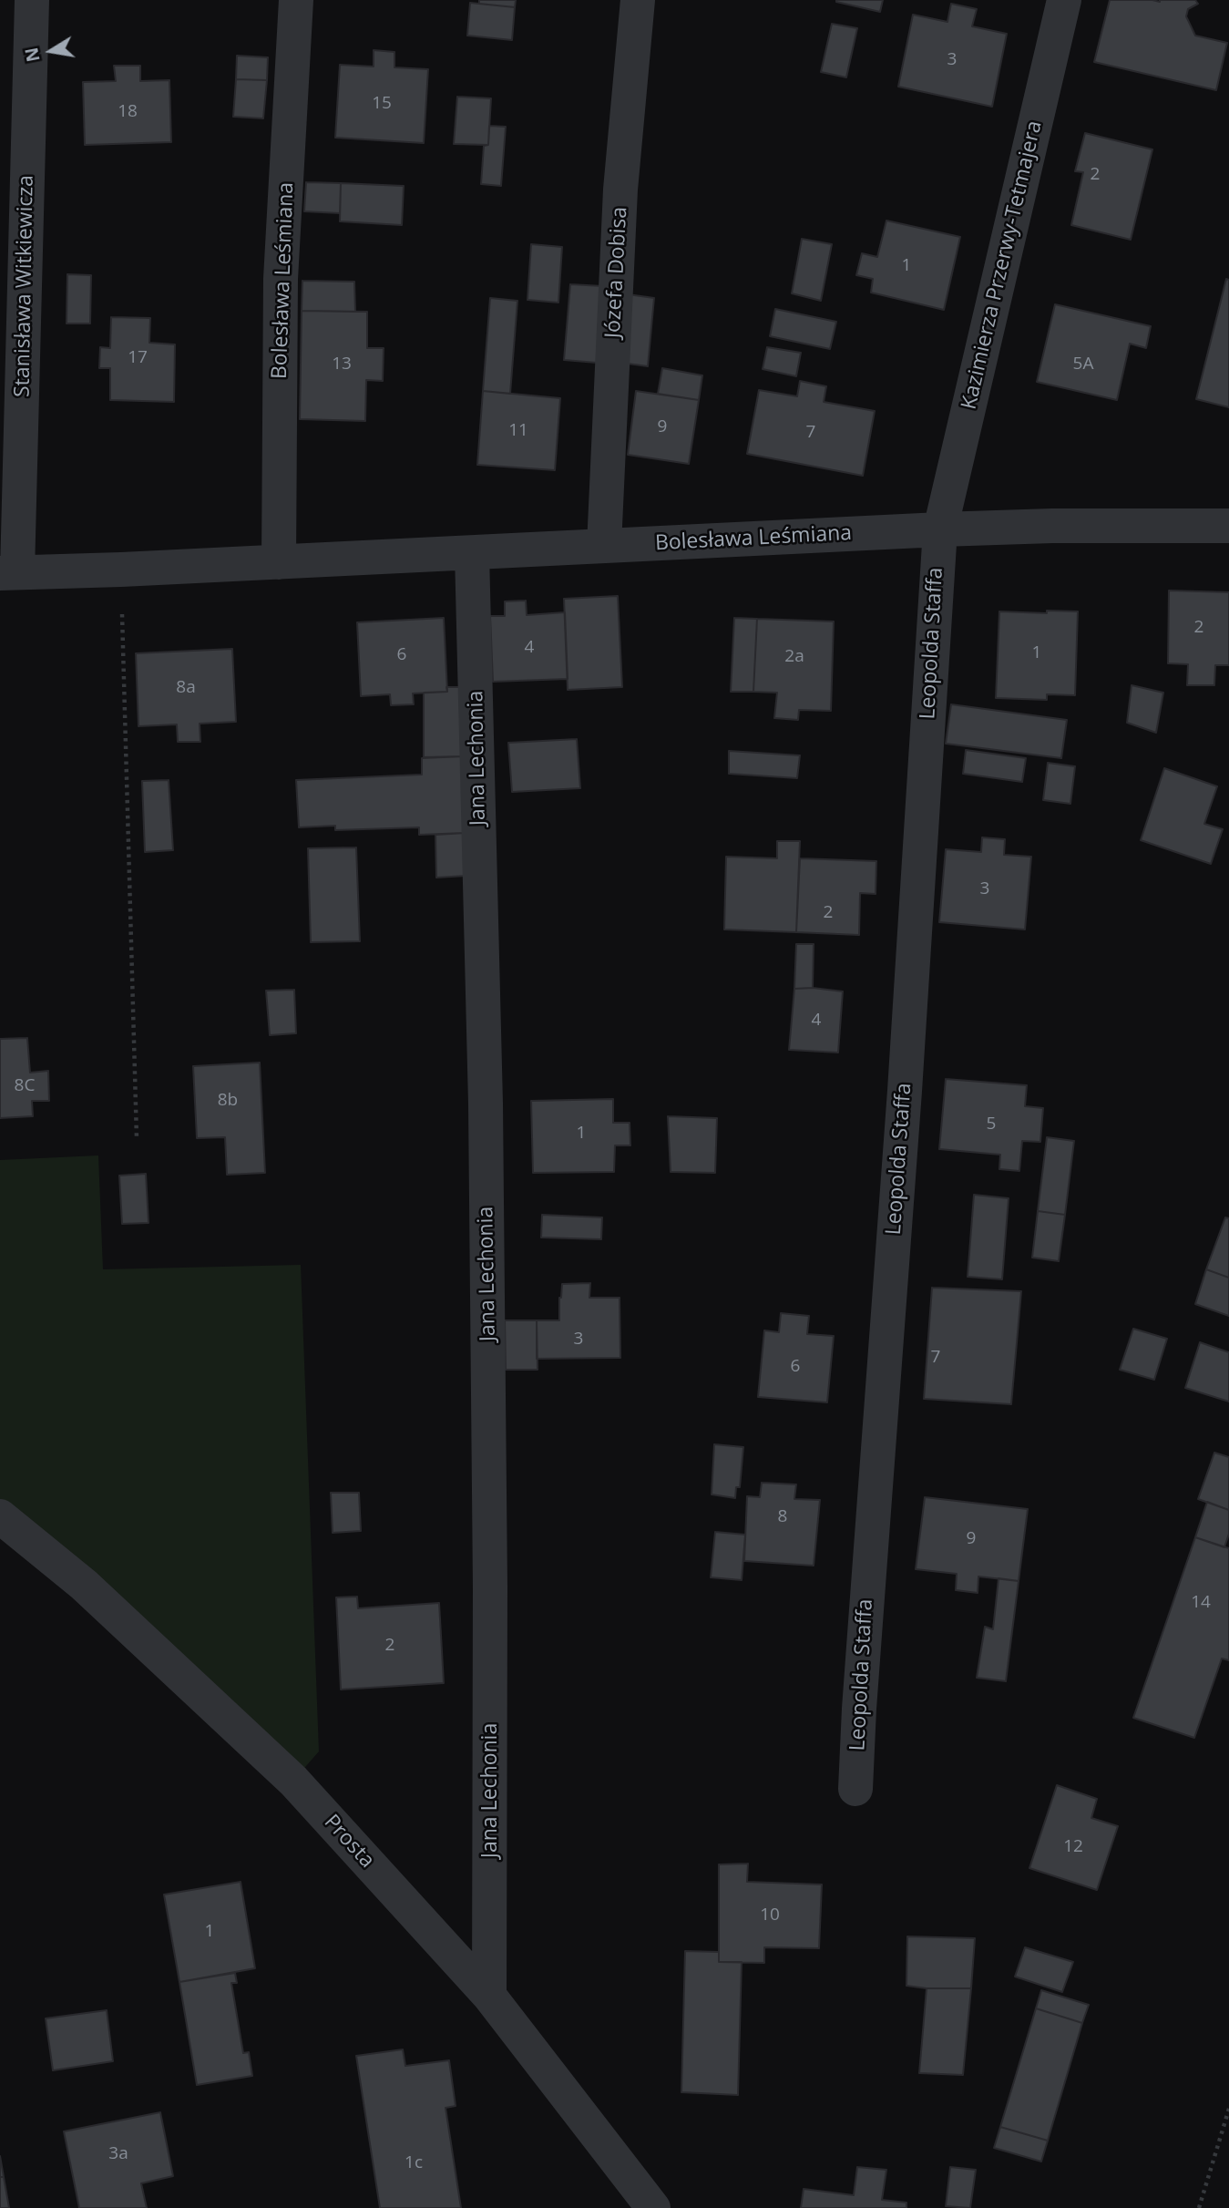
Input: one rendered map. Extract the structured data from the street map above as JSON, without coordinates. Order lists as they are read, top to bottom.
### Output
{
  "streets": {
    "street": [
      "Kazimierza Przerwy-Tetmajera",
      "Józefa Dobisa",
      "Bolesława Leśmiana",
      "Stanisława Witkiewicza",
      "Leopolda Staffa",
      "Jana Lechonia",
      "Prosta"
    ]
  },
  "crossings": [
    ["Kazimierza Przerwy-Tetmajera", "Bolesława Leśmiana"],
    ["Kazimierza Przerwy-Tetmajera", "Leopolda Staffa"],
    ["Józefa Dobisa", "Bolesława Leśmiana"],
    ["Bolesława Leśmiana", "Stanisława Witkiewicza"],
    ["Bolesława Leśmiana", "Leopolda Staffa"],
    ["Bolesława Leśmiana", "Jana Lechonia"],
    ["Jana Lechonia", "Prosta"]
  ],
  "house_numbers": [
    "3",
    "15",
    "18",
    "2",
    "1",
    "17",
    "13",
    "5A",
    "9",
    "11",
    "7",
    "2",
    "4",
    "1",
    "6",
    "2a",
    "8a",
    "3",
    "2",
    "4",
    "8C",
    "8b",
    "5",
    "1",
    "3",
    "7",
    "6",
    "8",
    "9",
    "14",
    "2",
    "12",
    "10",
    "1",
    "3a",
    "1c"
  ],
  "north": "left"
}
